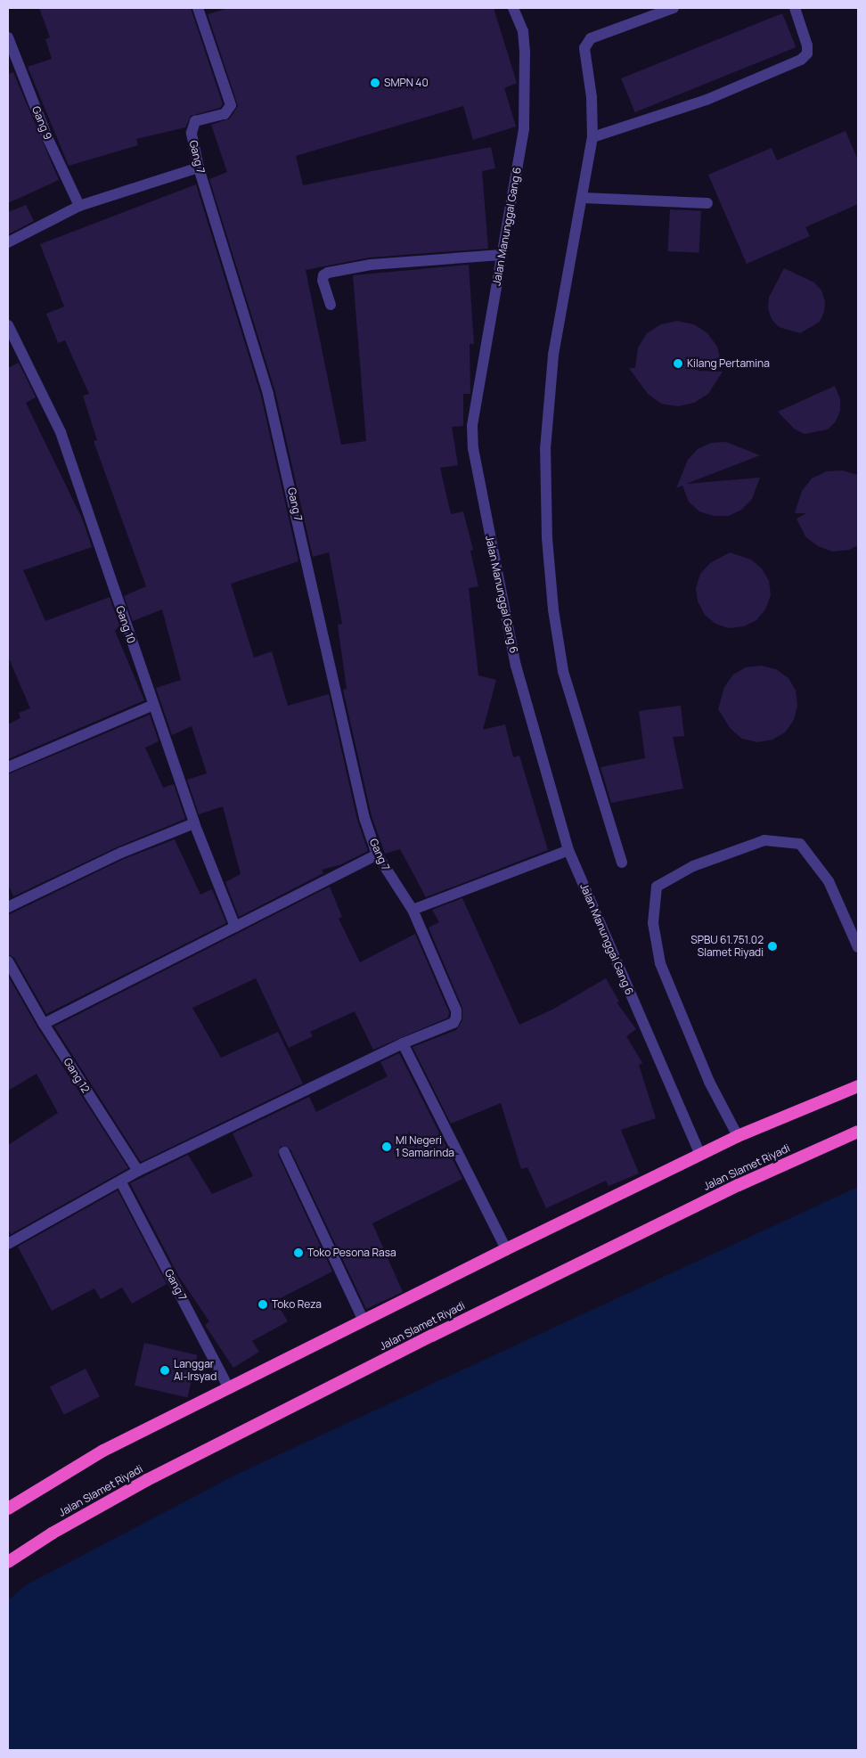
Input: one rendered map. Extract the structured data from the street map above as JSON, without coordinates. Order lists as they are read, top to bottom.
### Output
{
  "streets": {
    "highway": ["Jalan Slamet Riyadi"],
    "street": [
      "Gang 9",
      "Gang 7",
      "Jalan Manunggal Gang 6",
      "Gang 10",
      "Gang 12"
    ]
  },
  "places": [
    "SMPN 40",
    "Kilang Pertamina",
    "SPBU 61.751.02 Slamet Riyadi",
    "MI Negeri 1 Samarinda",
    "Toko Pesona Rasa",
    "Toko Reza",
    "Langgar Al-Irsyad"
  ]
}
